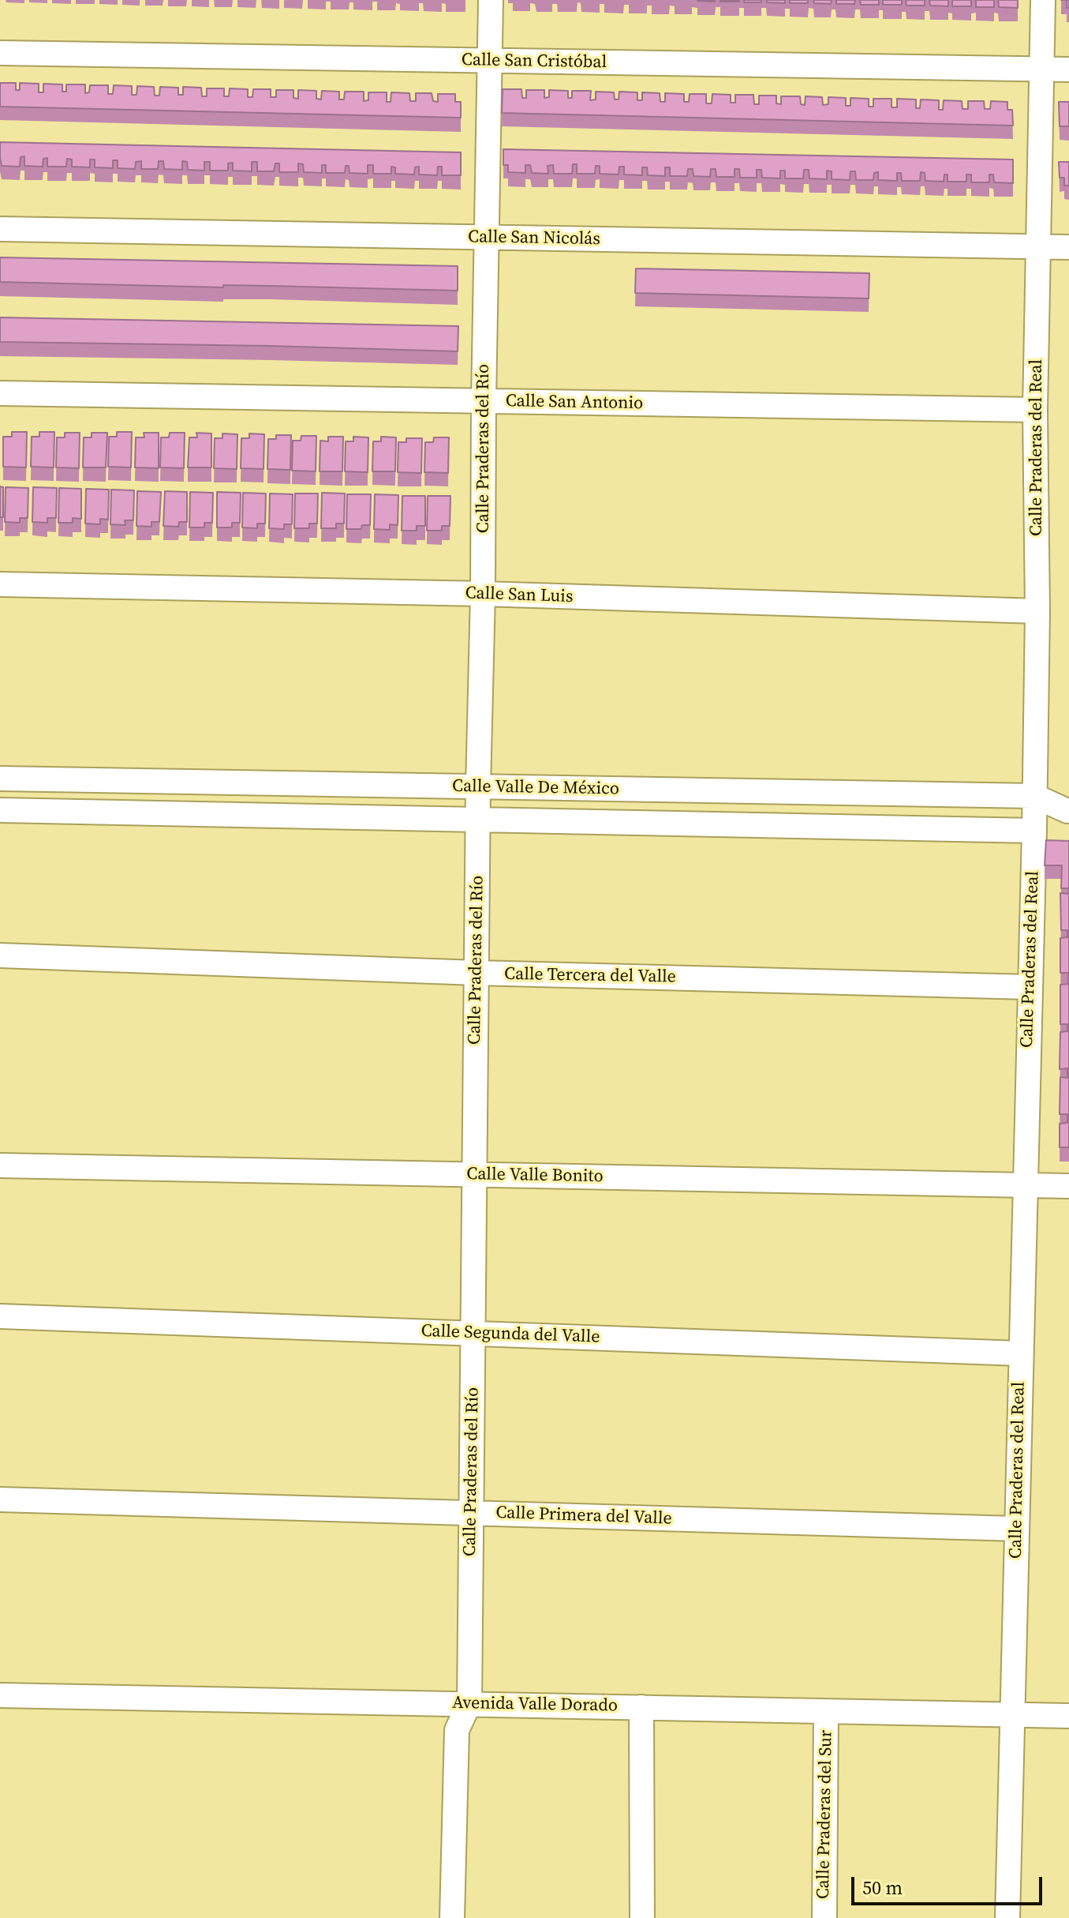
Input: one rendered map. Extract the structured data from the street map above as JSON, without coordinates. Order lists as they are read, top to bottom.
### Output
{
  "streets": {
    "street": [
      "Calle San Cristóbal",
      "Calle San Nicolás",
      "Calle San Antonio",
      "Calle Praderas del Real",
      "Calle Praderas del Río",
      "Calle San Luis",
      "Calle Valle De México",
      "Calle Tercera del Valle",
      "Calle Valle Bonito",
      "Calle Segunda del Valle",
      "Calle Primera del Valle",
      "Avenida Valle Dorado",
      "Calle Praderas del Sur"
    ]
  },
  "crossings": [
    ["Calle San Cristóbal", "Calle Praderas del Real"],
    ["Calle San Cristóbal", "Calle Praderas del Río"],
    ["Calle San Nicolás", "Calle Praderas del Real"],
    ["Calle San Nicolás", "Calle Praderas del Río"],
    ["Calle San Antonio", "Calle Praderas del Real"],
    ["Calle San Antonio", "Calle Praderas del Río"],
    ["Calle Praderas del Real", "Calle San Luis"],
    ["Calle Praderas del Real", "Calle Valle De México"],
    ["Calle Praderas del Real", "Calle Tercera del Valle"],
    ["Calle Praderas del Real", "Calle Valle Bonito"],
    ["Calle Praderas del Real", "Calle Segunda del Valle"],
    ["Calle Praderas del Real", "Calle Primera del Valle"],
    ["Calle Praderas del Real", "Avenida Valle Dorado"],
    ["Calle Praderas del Río", "Calle San Luis"],
    ["Calle Praderas del Río", "Calle Valle De México"],
    ["Calle Praderas del Río", "Calle Tercera del Valle"],
    ["Calle Praderas del Río", "Calle Valle Bonito"],
    ["Calle Praderas del Río", "Calle Segunda del Valle"],
    ["Calle Praderas del Río", "Calle Primera del Valle"],
    ["Calle Praderas del Río", "Avenida Valle Dorado"],
    ["Avenida Valle Dorado", "Calle Praderas del Sur"]
  ],
  "scale_bar": "50 m"
}
